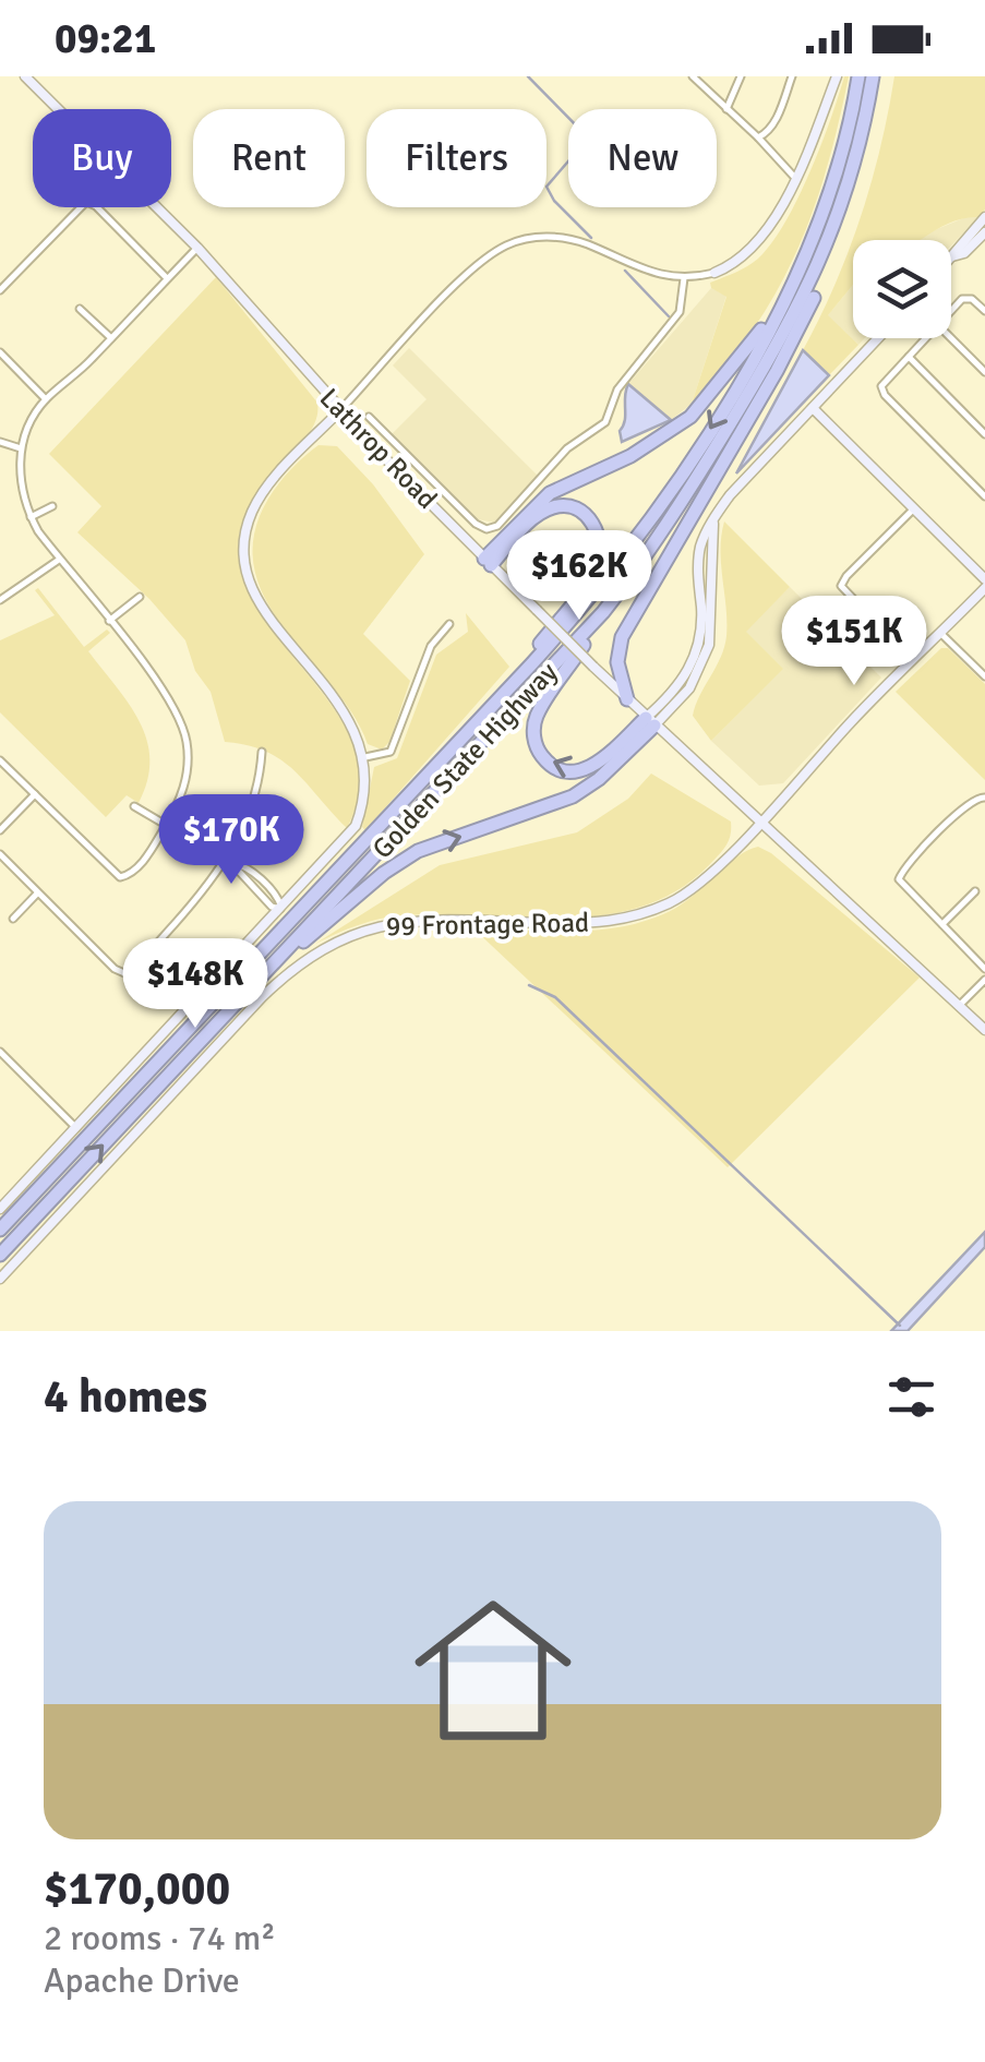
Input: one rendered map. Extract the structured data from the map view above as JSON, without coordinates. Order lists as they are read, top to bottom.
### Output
{
  "streets": {
    "highway": ["Golden State Highway"],
    "street": ["Lathrop Road", "99 Frontage Road"]
  },
  "crossings": [
    ["Lathrop Road", "99 Frontage Road"]
  ],
  "page": {
    "status": "09:21",
    "chip": [
      "Buy",
      "Rent",
      "Filters",
      "New"
    ],
    "price": [
      "$162K",
      "$151K",
      "$170K",
      "$148K"
    ],
    "heading": "4 homes",
    "list": [
      {
        "name": "$170,000",
        "note": "2 rooms · 74 m² · Apache Drive"
      }
    ]
  }
}
